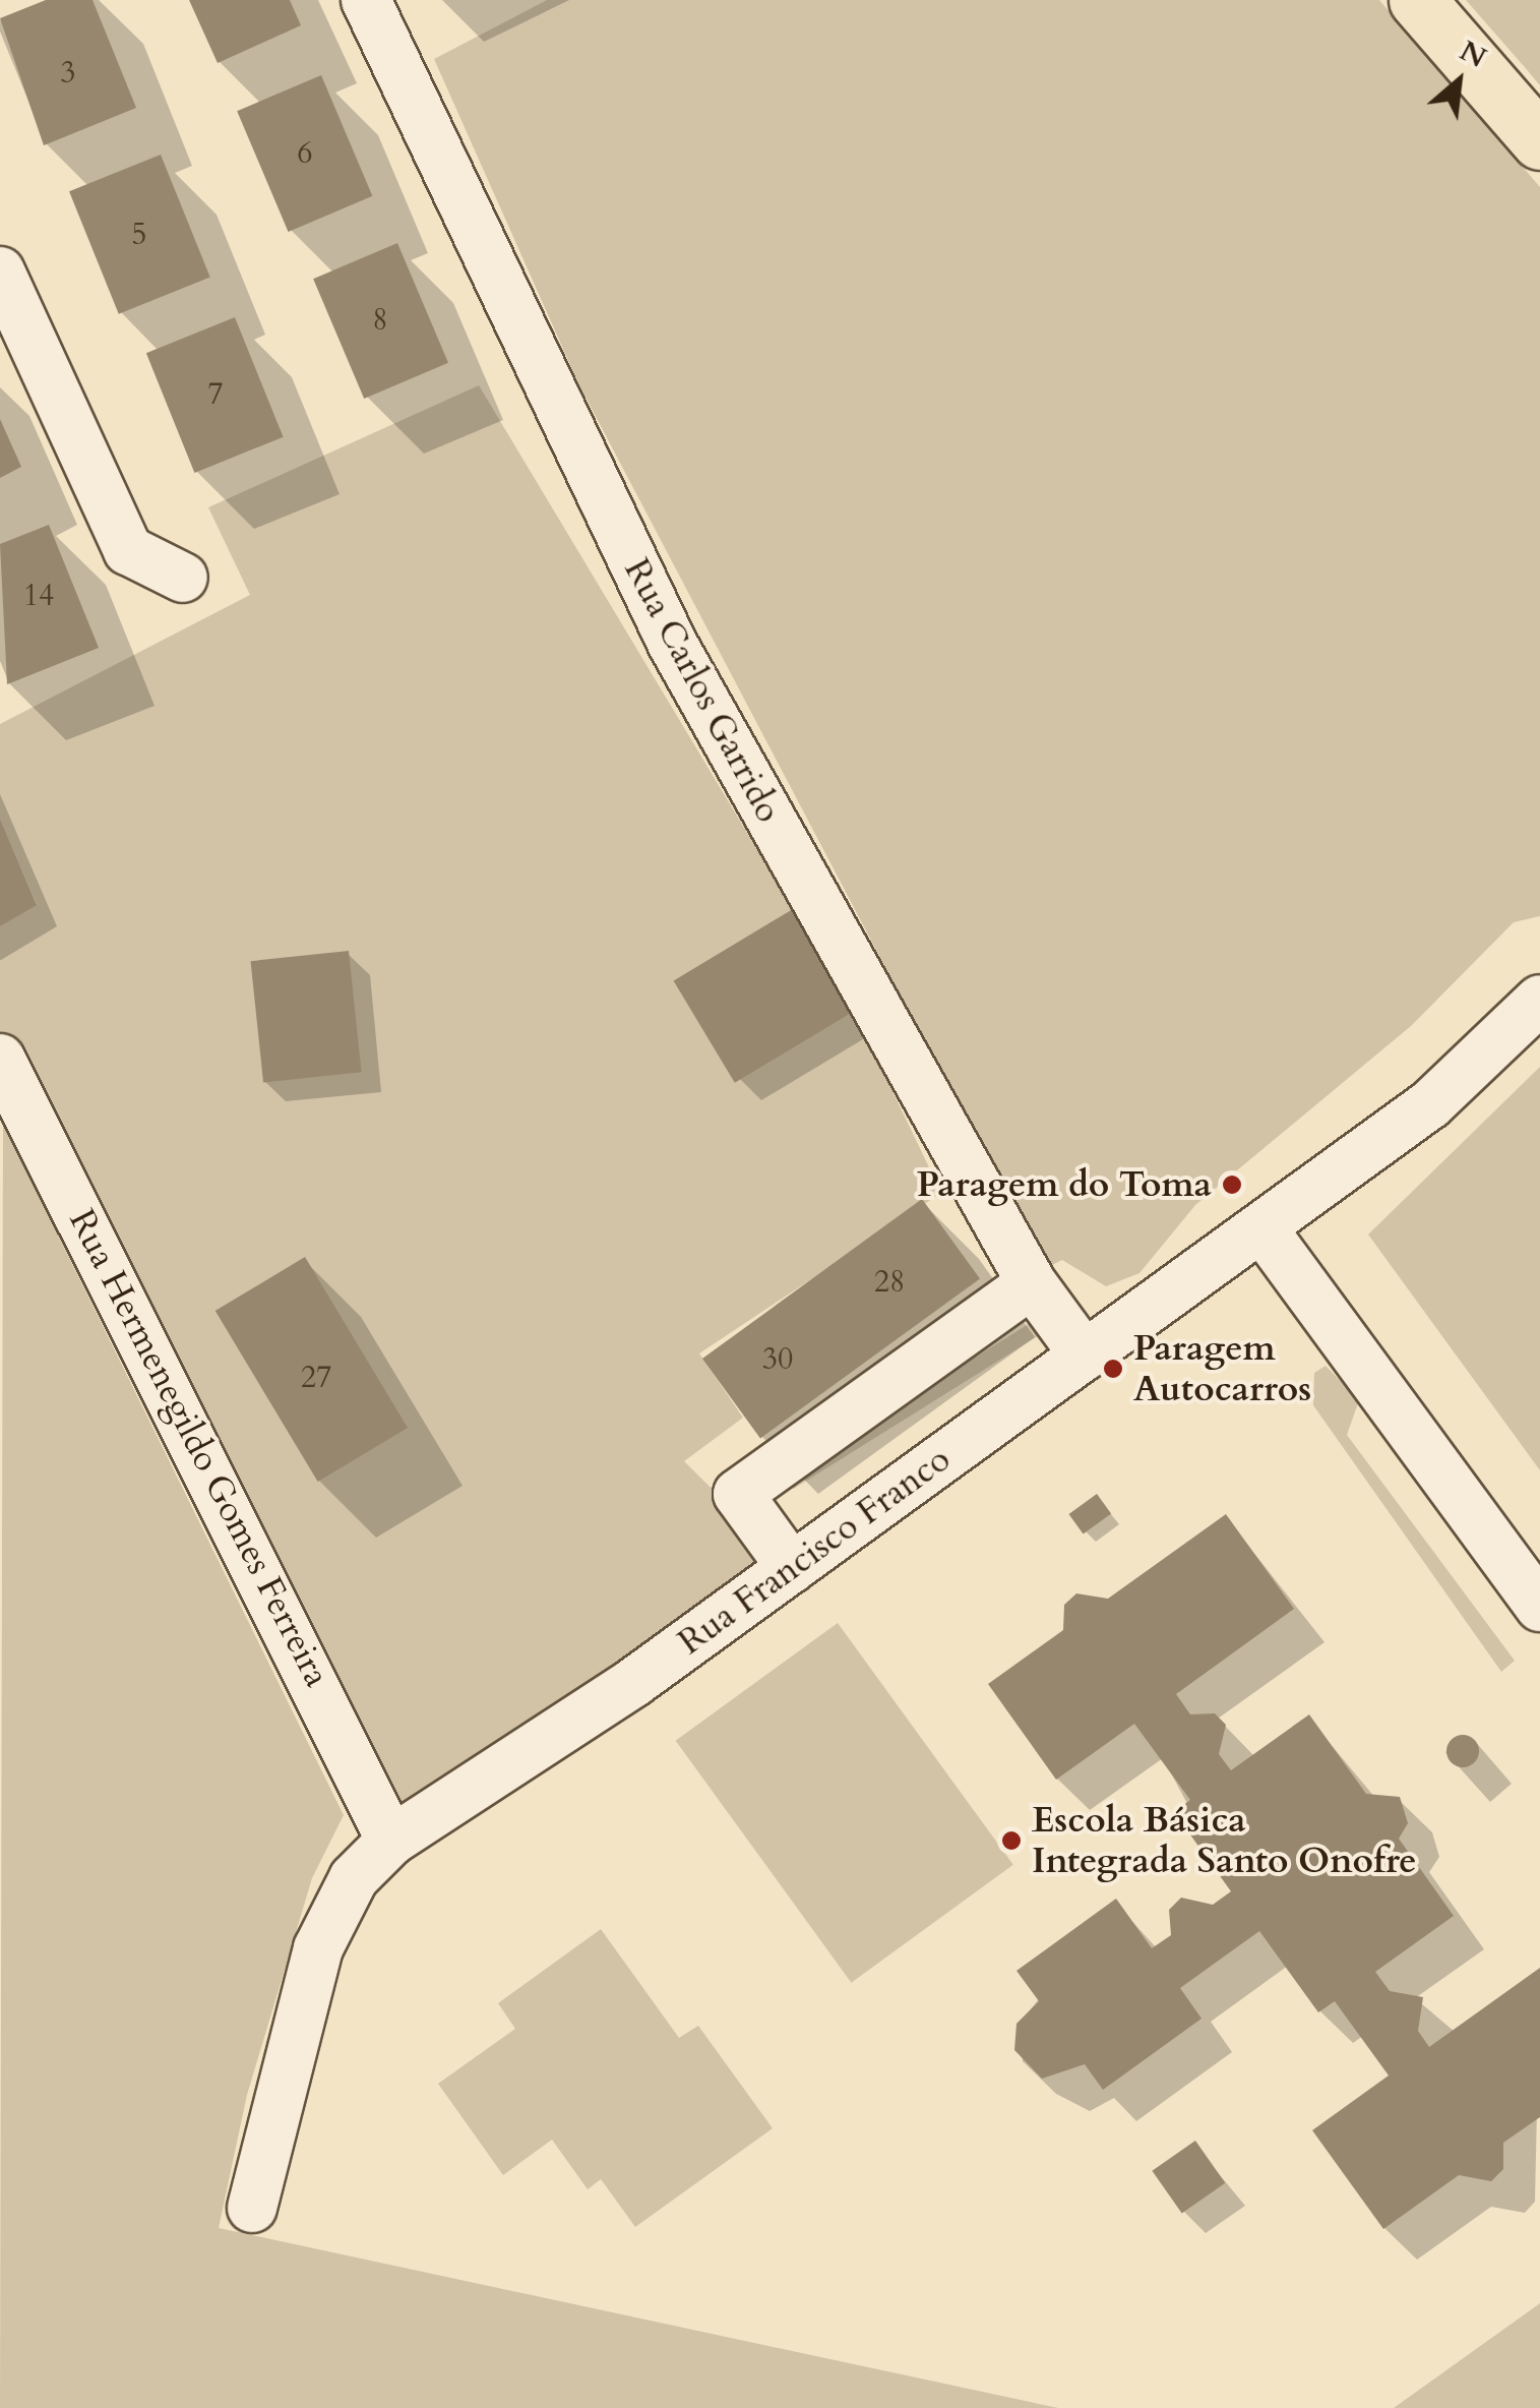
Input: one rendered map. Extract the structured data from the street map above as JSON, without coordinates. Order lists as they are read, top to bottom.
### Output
{
  "streets": {
    "street": ["Rua Carlos Garrido", "Rua Hermenegildo Gomes Ferreira", "Rua Francisco Franco"]
  },
  "crossings": [
    ["Rua Carlos Garrido", "Rua Francisco Franco"],
    ["Rua Hermenegildo Gomes Ferreira", "Rua Francisco Franco"]
  ],
  "places": ["Paragem do Toma", "Paragem Autocarros", "Escola Básica Integrada Santo Onofre"],
  "house_numbers": [
    "3",
    "6",
    "5",
    "8",
    "7",
    "14",
    "28",
    "30",
    "27"
  ],
  "north": "top right"
}
